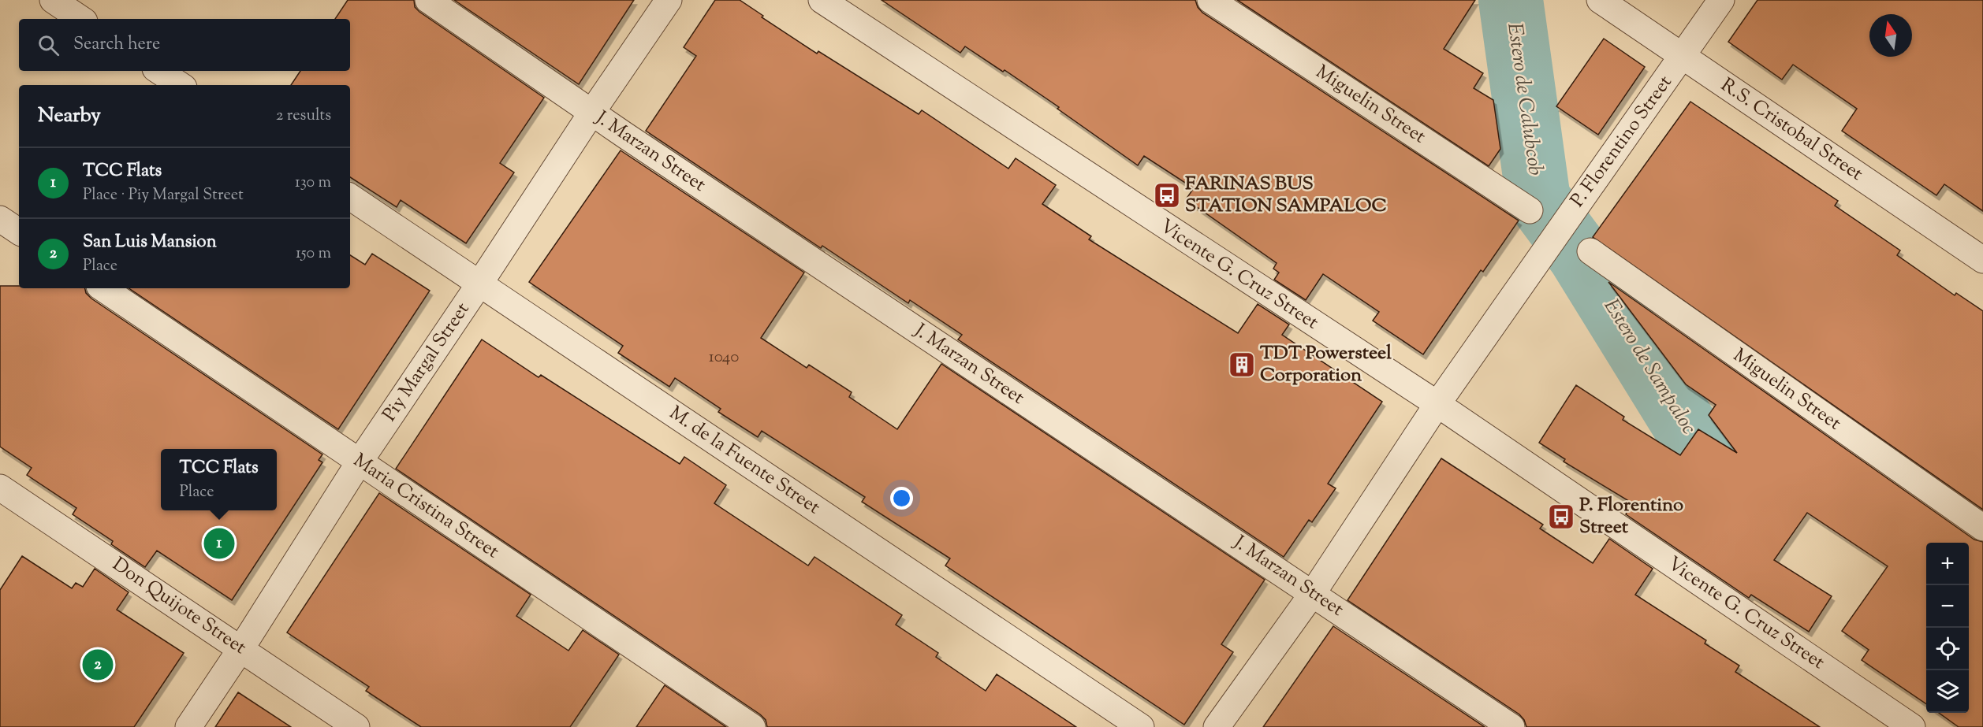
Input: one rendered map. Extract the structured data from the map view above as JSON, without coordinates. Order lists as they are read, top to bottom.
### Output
{
  "streets": {
    "street": [
      "Miguelin Street",
      "R.S. Cristobal Street",
      "P. Florentino Street",
      "J. Marzan Street",
      "Vicente G. Cruz Street",
      "Piy Margal Street",
      "M. de la Fuente Street",
      "Maria Cristina Street",
      "Don Quijote Street"
    ]
  },
  "crossings": [
    ["R.S. Cristobal Street", "P. Florentino Street"],
    ["P. Florentino Street", "J. Marzan Street"],
    ["P. Florentino Street", "Vicente G. Cruz Street"],
    ["J. Marzan Street", "Piy Margal Street"],
    ["Piy Margal Street", "M. de la Fuente Street"],
    ["Piy Margal Street", "Maria Cristina Street"],
    ["Piy Margal Street", "Don Quijote Street"]
  ],
  "water": ["Estero de Calubcob", "Estero de Sampaloc"],
  "places": {
    "bus stop": ["FARINAS BUS STATION SAMPALOC", "P. Florentino Street"],
    "building": ["TDT Powersteel Corporation"]
  },
  "house_numbers": ["1040"],
  "north": "top",
  "page": {
    "search": "Search here",
    "heading": ["Nearby", "2 results"],
    "list": [
      {
        "mark": "1",
        "name": "TCC Flats",
        "note": "Place · Piy Margal Street",
        "value": "130 m"
      },
      {
        "mark": "2",
        "name": "San Luis Mansion",
        "note": "Place",
        "value": "150 m"
      }
    ],
    "popup": ["TCC Flats", "Place"],
    "pins": ["1", "2"],
    "map_buttons": ["+", "−"]
  }
}
